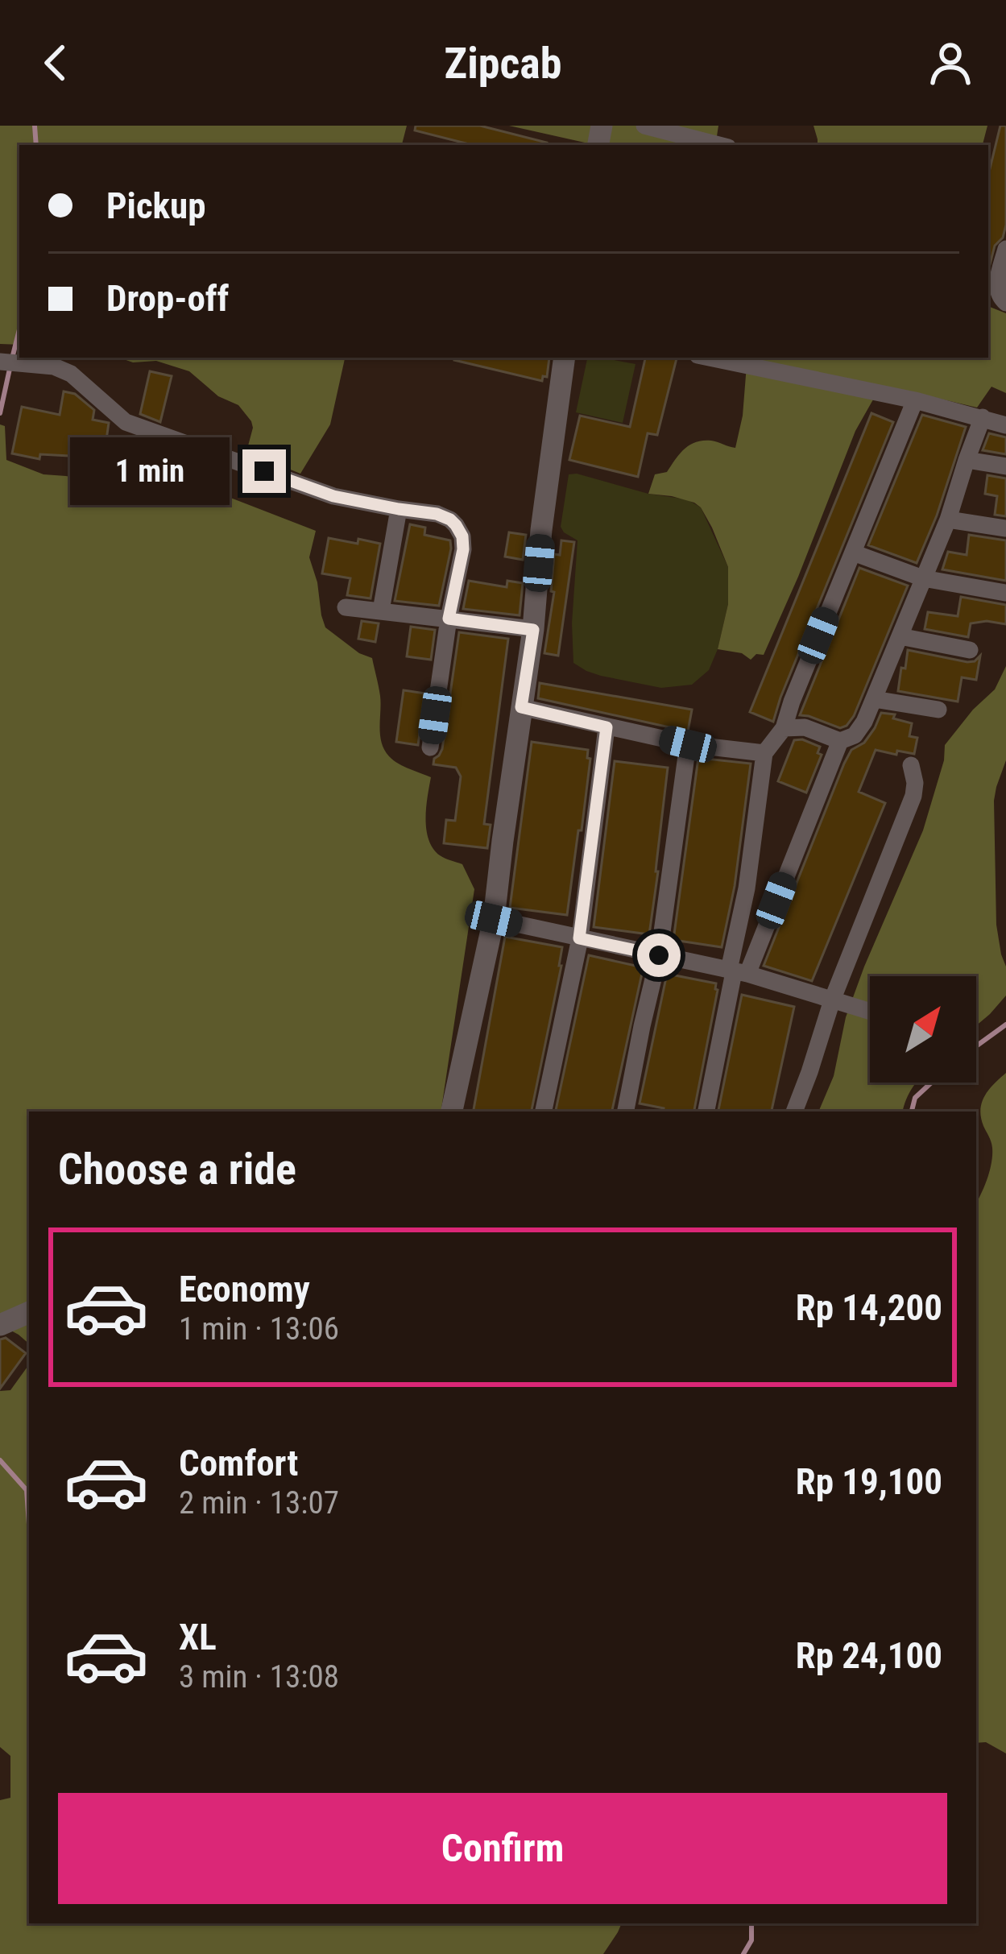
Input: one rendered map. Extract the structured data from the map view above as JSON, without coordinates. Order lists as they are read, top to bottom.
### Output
{
  "north": "top right",
  "page": {
    "header": "Zipcab",
    "banner": ["Pickup", "Drop-off"],
    "bubble": "1 min",
    "heading": "Choose a ride",
    "list": [
      {
        "name": "Economy",
        "note": "1 min · 13:06",
        "value": "Rp 14,200"
      },
      {
        "name": "Comfort",
        "note": "2 min · 13:07",
        "value": "Rp 19,100"
      },
      {
        "name": "XL",
        "note": "3 min · 13:08",
        "value": "Rp 24,100"
      }
    ],
    "buttons": "Confirm"
  }
}
